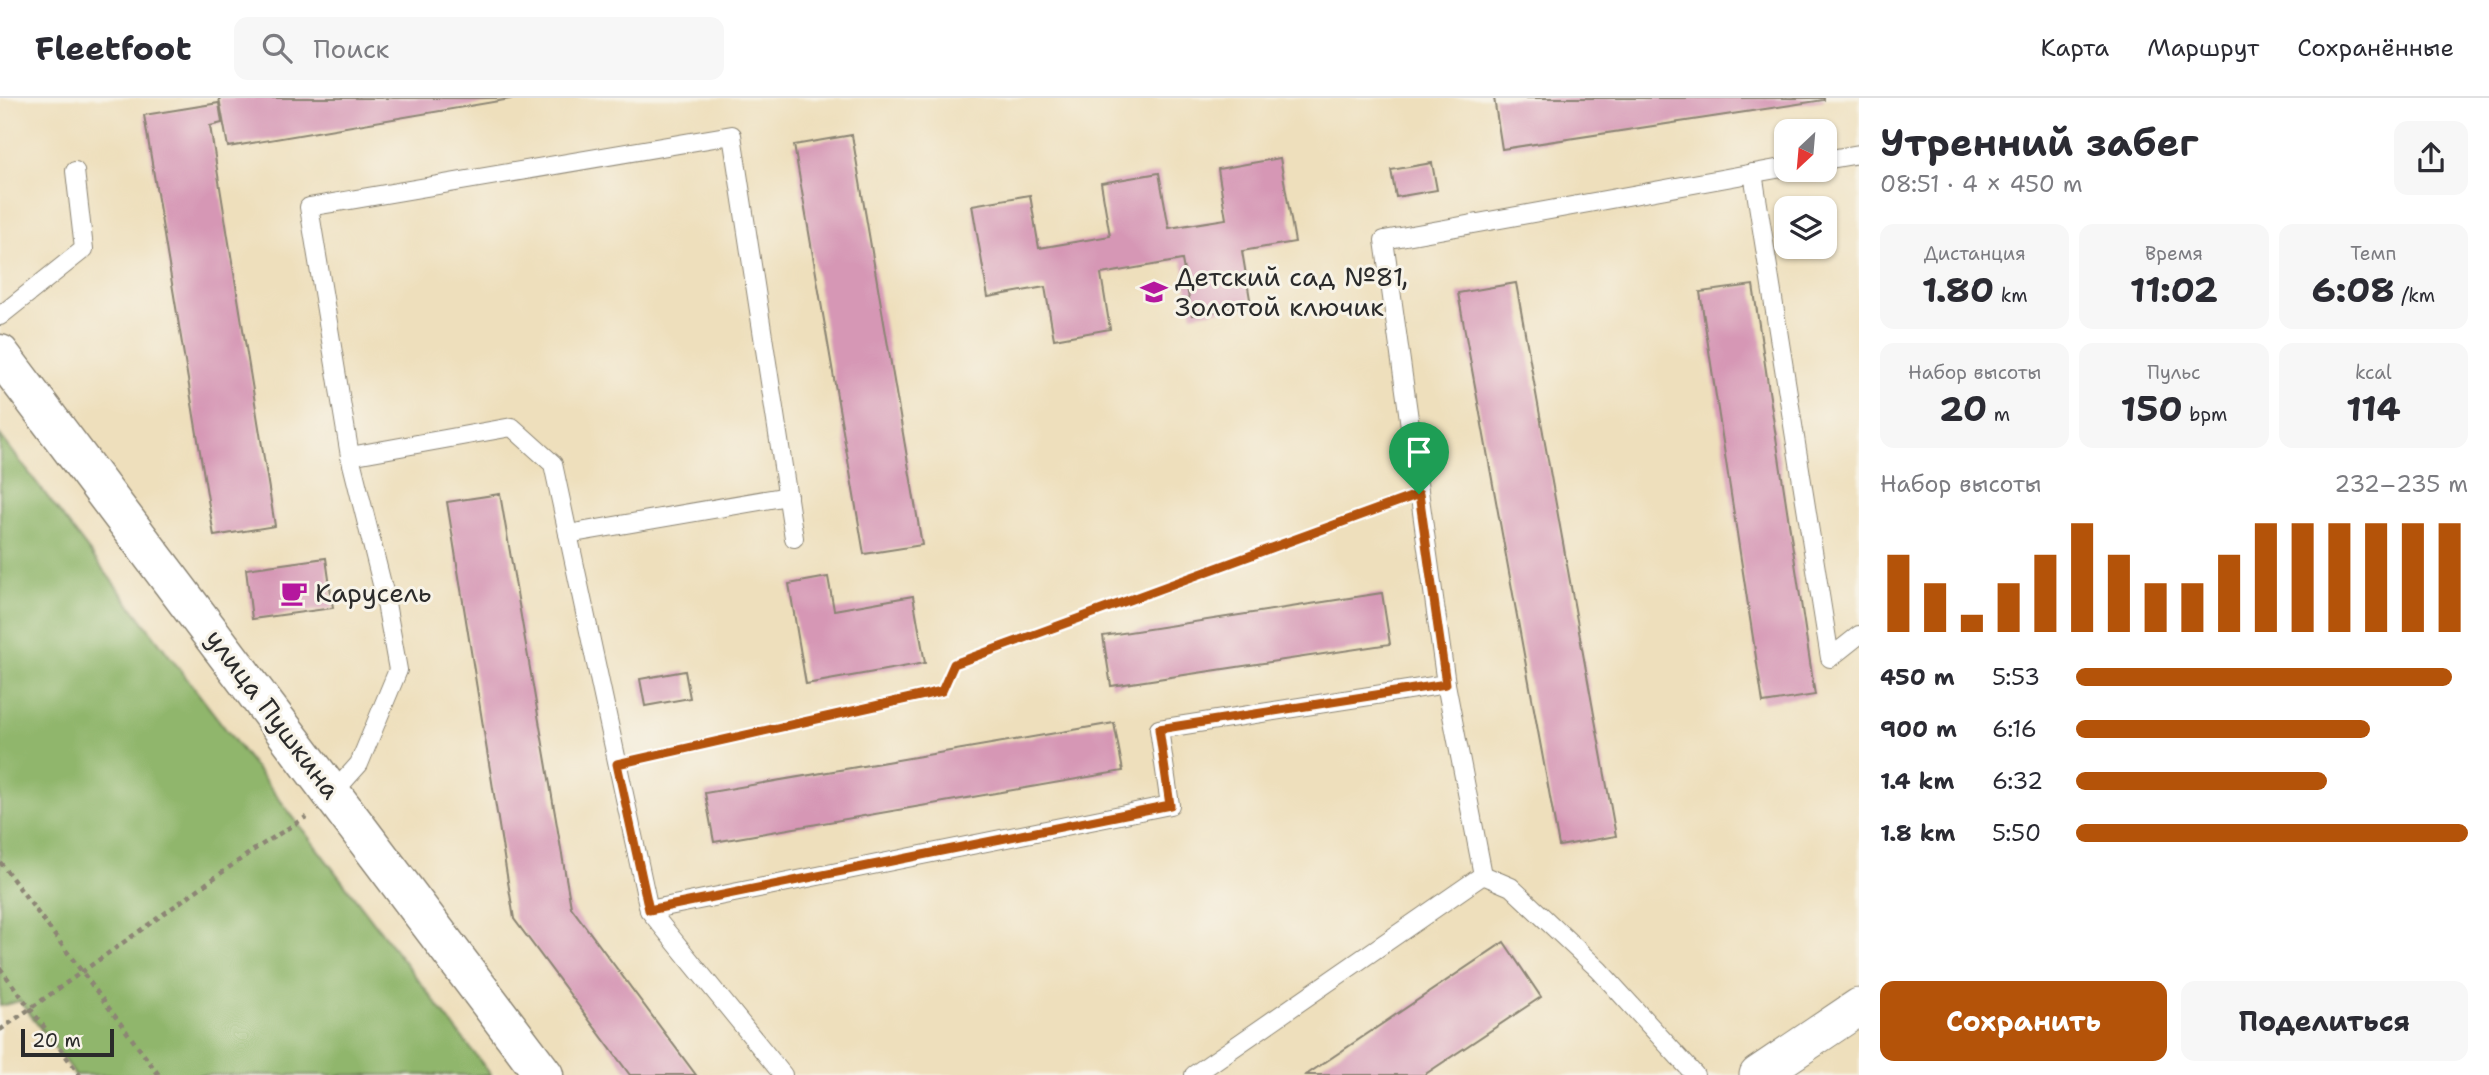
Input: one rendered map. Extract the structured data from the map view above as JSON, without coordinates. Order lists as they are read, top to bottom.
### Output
{
  "streets": {
    "street": ["улица Пушкина"]
  },
  "places": {
    "school or university": ["Детский сад №81, Золотой ключик"],
    "cafe": ["Карусель"]
  },
  "scale_bar": "20 m",
  "north": "bottom left",
  "page": {
    "header": "Fleetfoot",
    "search": "Поиск",
    "nav": ["Карта", "Маршрут", "Сохранённые"],
    "heading": ["Утренний забег", "08:51 · 4 × 450 m"],
    "stats": [
      ["Дистанция", "1.80 km"],
      ["Время", "11:02"],
      ["Темп", "6:08 /km"],
      ["Набор высоты", "20 m"],
      ["Пульс", "150 bpm"],
      ["kcal", "114"]
    ],
    "chart": ["Набор высоты", "232–235 m"],
    "list": [
      {
        "name": "450 m",
        "note": "5:53"
      },
      {
        "name": "900 m",
        "note": "6:16"
      },
      {
        "name": "1.4 km",
        "note": "6:32"
      },
      {
        "name": "1.8 km",
        "note": "5:50"
      }
    ],
    "buttons": ["Сохранить", "Поделиться"],
    "scale": "20 m"
  }
}
